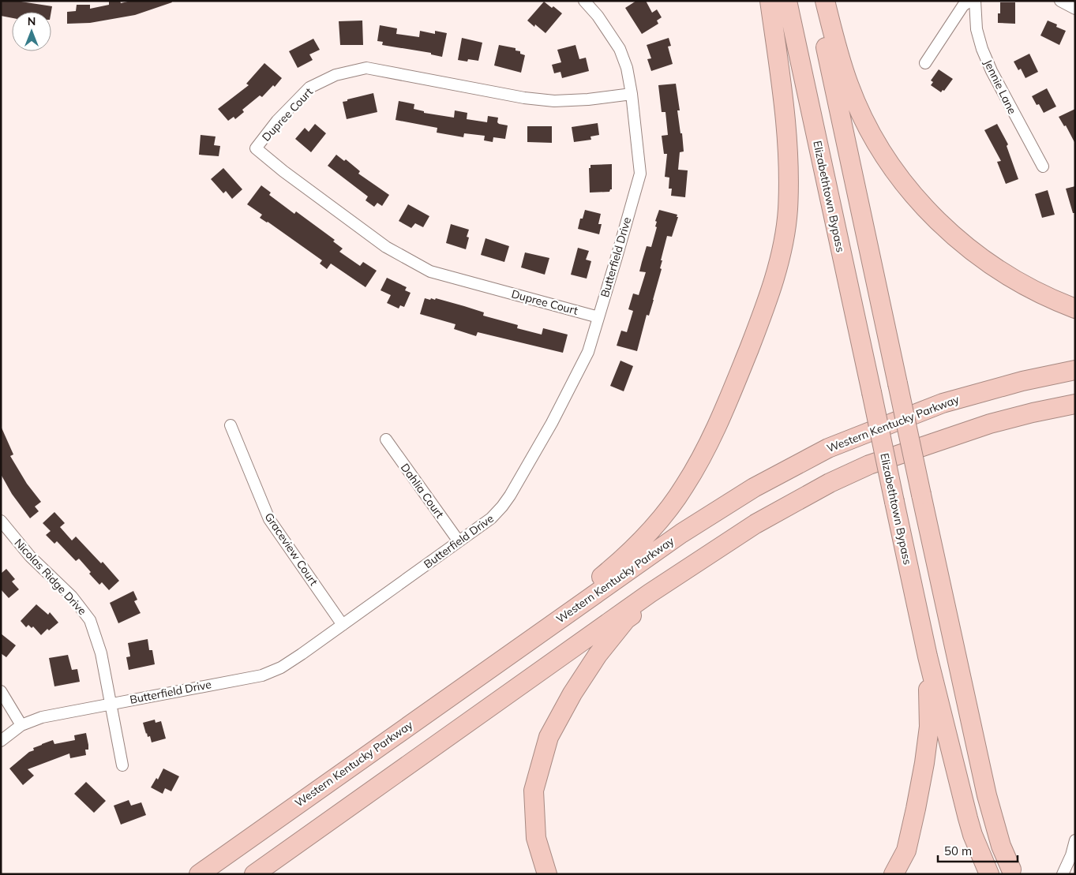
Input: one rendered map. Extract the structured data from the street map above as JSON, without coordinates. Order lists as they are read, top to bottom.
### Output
{
  "streets": {
    "highway": ["Elizabethtown Bypass", "Western Kentucky Parkway"],
    "street": [
      "Jennie Lane",
      "Dupree Court",
      "Butterfield Drive",
      "Dahlia Court",
      "Graceview Court",
      "Nicolas Ridge Drive"
    ]
  },
  "crossings": [
    ["Dupree Court", "Butterfield Drive"],
    ["Butterfield Drive", "Dahlia Court"],
    ["Butterfield Drive", "Graceview Court"],
    ["Butterfield Drive", "Nicolas Ridge Drive"]
  ],
  "scale_bar": "50 m",
  "north": "top"
}
